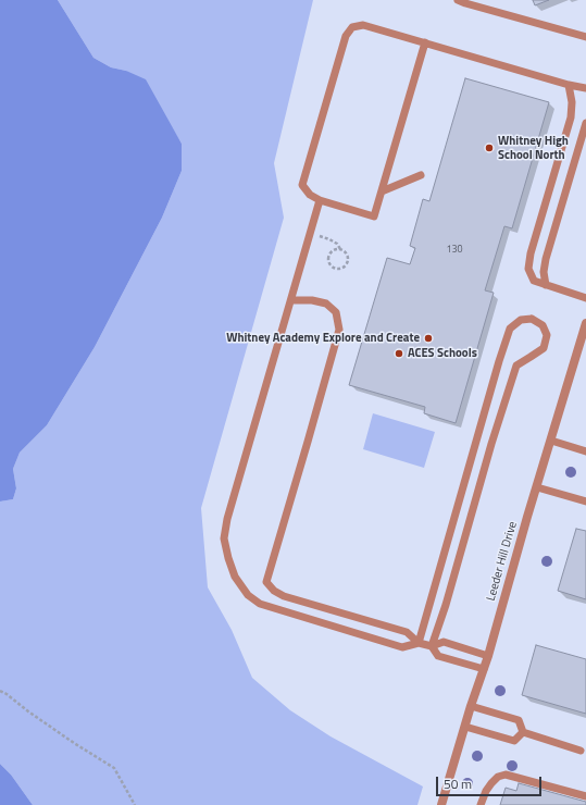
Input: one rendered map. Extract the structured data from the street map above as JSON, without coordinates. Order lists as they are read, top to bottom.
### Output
{
  "streets": {
    "street": ["Leeder Hill Drive"]
  },
  "places": ["Whitney High School North", "Whitney Academy Explore and Create", "ACES Schools"],
  "house_numbers": ["130"],
  "scale_bar": "50 m"
}
